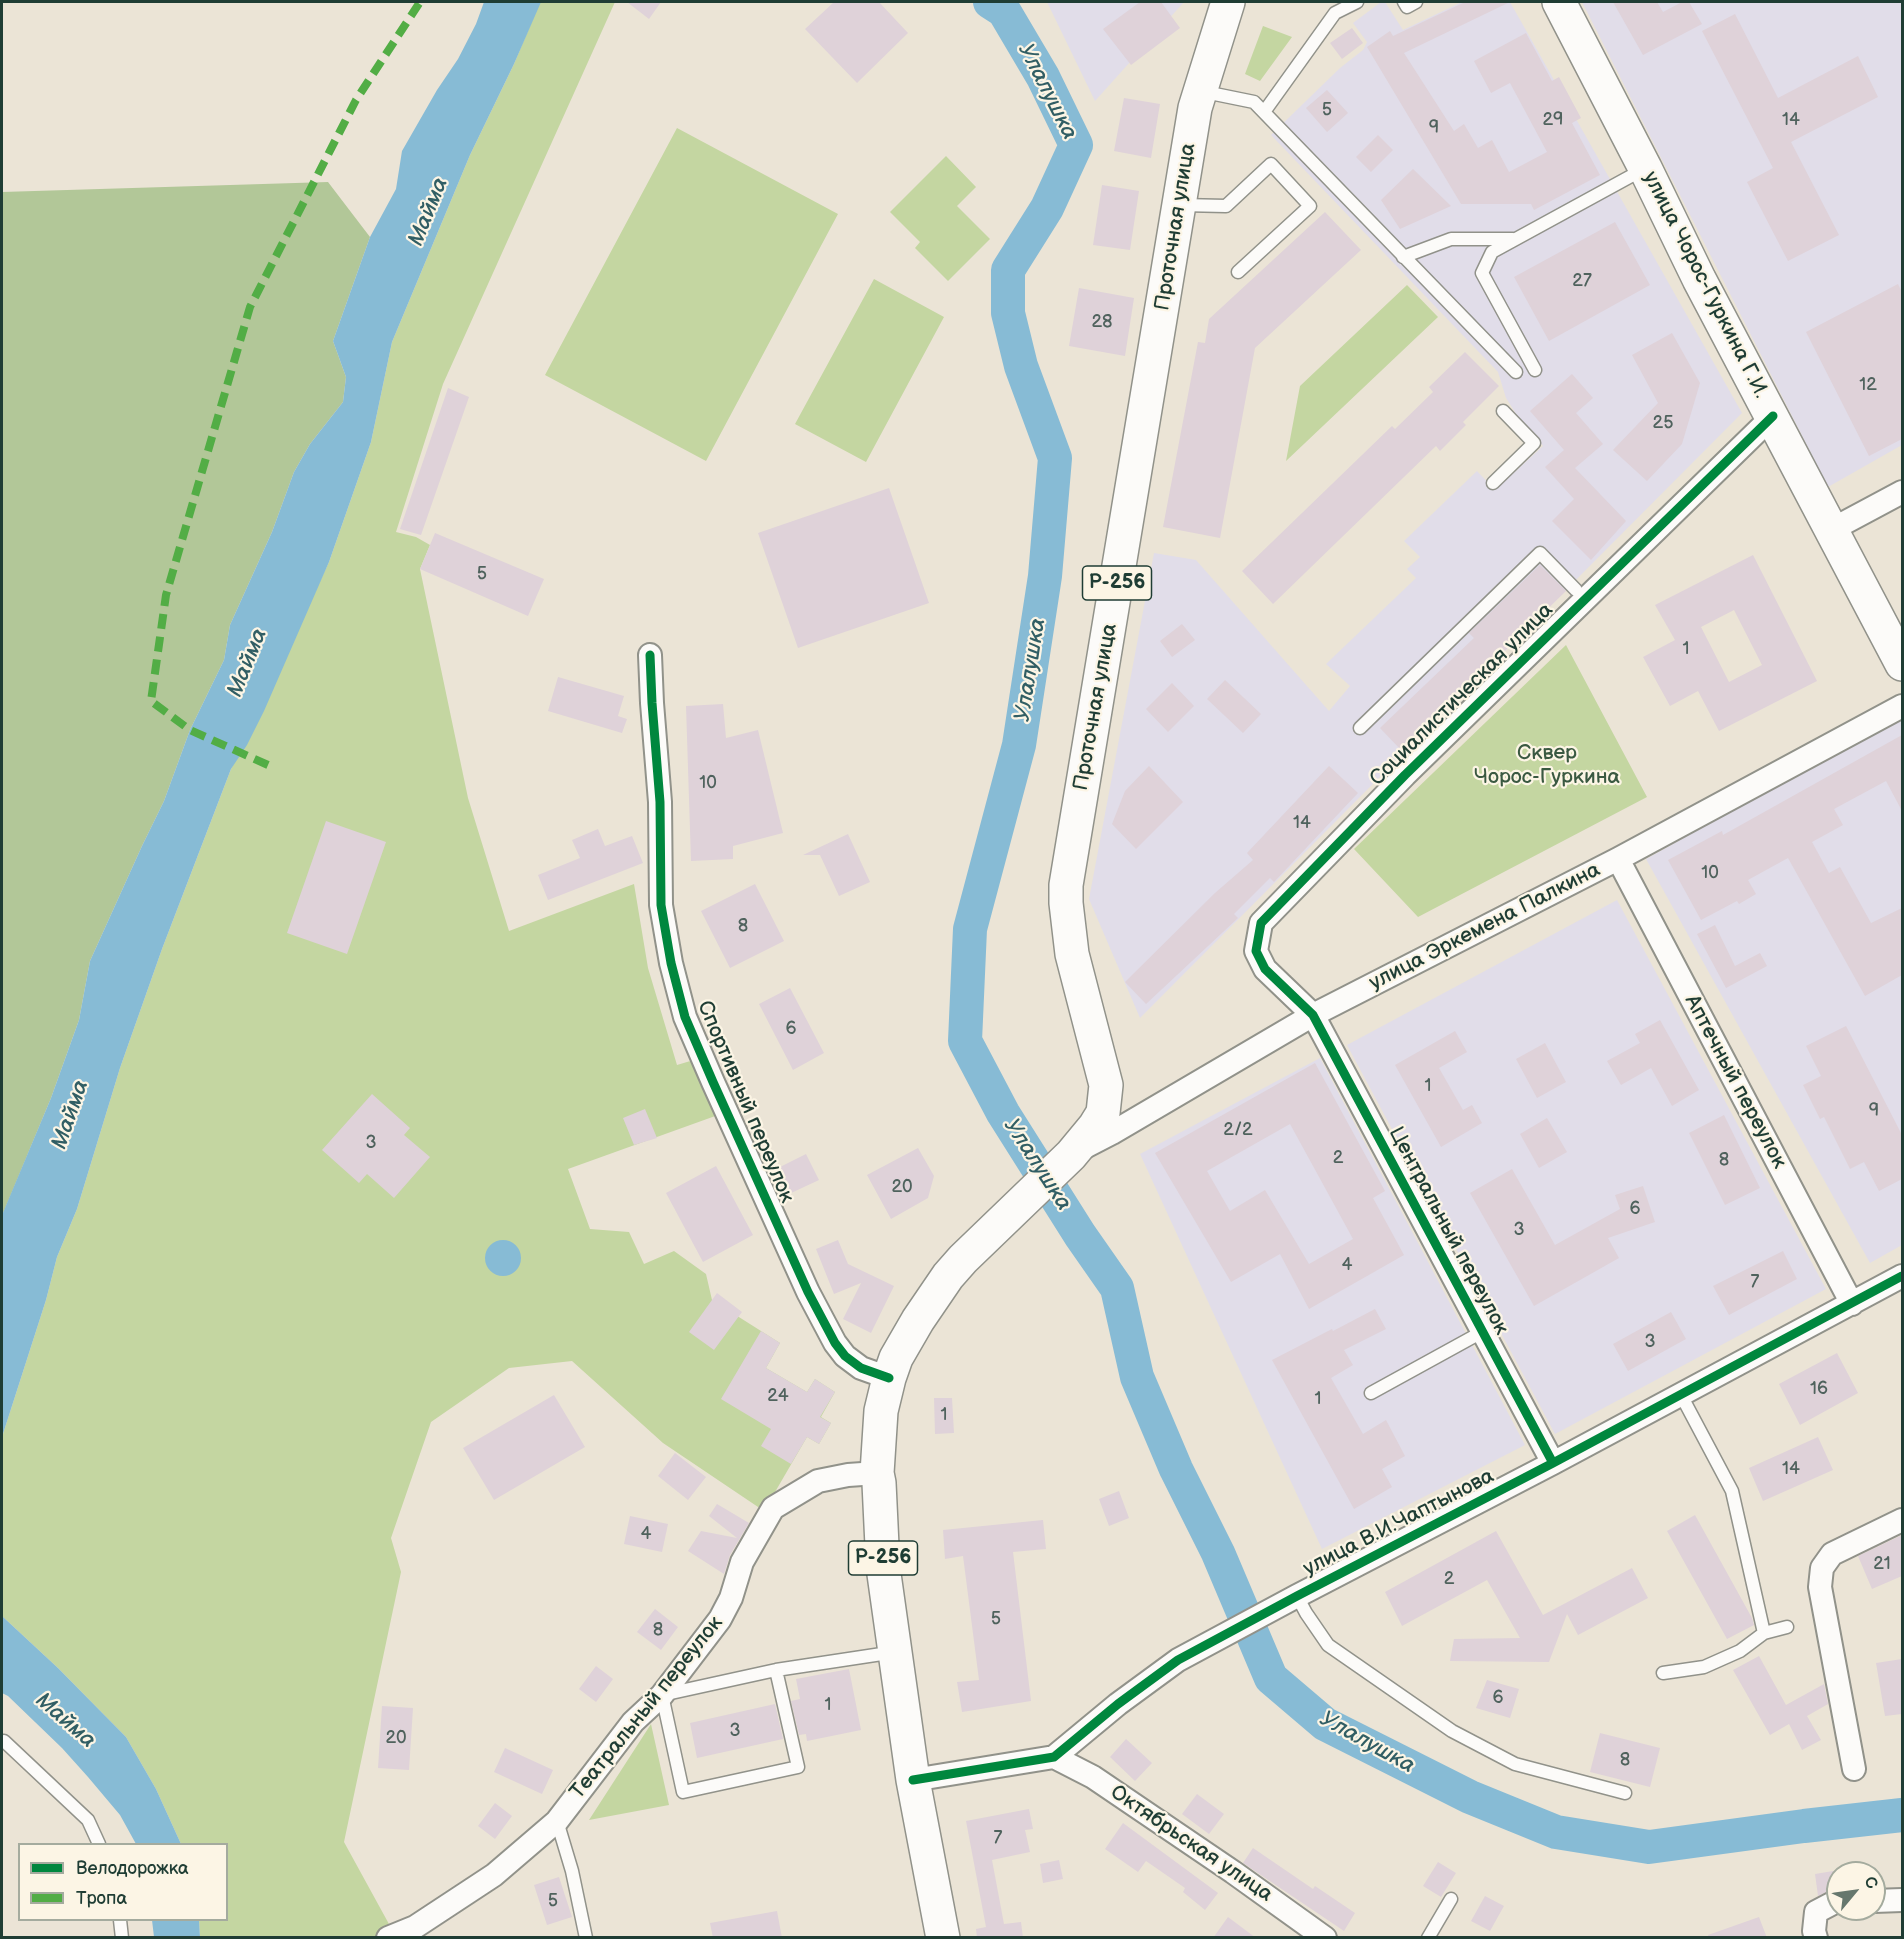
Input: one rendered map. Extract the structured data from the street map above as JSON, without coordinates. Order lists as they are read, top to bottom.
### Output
{
  "streets": {
    "main road": ["Проточная улица", "улица Чорос-Гуркина Г.И.", "Р-256"],
    "street": [
      "Социалистическая улица",
      "улица Эркемена Палкина",
      "Аптечный переулок",
      "Спортивный переулок",
      "Центральный переулок",
      "улица В.И.Чаптынова",
      "Театральный переулок",
      "Октябрьская улица"
    ]
  },
  "crossings": [
    ["Проточная улица", "Р-256"],
    ["Проточная улица", "улица Эркемена Палкина"],
    ["улица Чорос-Гуркина Г.И.", "Социалистическая улица"],
    ["Р-256", "улица Эркемена Палкина"],
    ["Р-256", "Спортивный переулок"],
    ["Р-256", "Театральный переулок"],
    ["Социалистическая улица", "улица Эркемена Палкина"],
    ["Социалистическая улица", "Центральный переулок"],
    ["улица Эркемена Палкина", "Аптечный переулок"],
    ["улица Эркемена Палкина", "Центральный переулок"],
    ["Аптечный переулок", "улица В.И.Чаптынова"],
    ["Центральный переулок", "улица В.И.Чаптынова"],
    ["улица В.И.Чаптынова", "Октябрьская улица"]
  ],
  "water": ["Улалушка", "Майма"],
  "parks": ["Сквер Чорос-Гуркина"],
  "house_numbers": [
    "5",
    "29",
    "14",
    "9",
    "27",
    "28",
    "12",
    "25",
    "5",
    "1",
    "10",
    "14",
    "10",
    "8",
    "6",
    "1",
    "9",
    "2/2",
    "3",
    "2",
    "8",
    "20",
    "6",
    "3",
    "4",
    "7",
    "3",
    "16",
    "24",
    "1",
    "1",
    "14",
    "4",
    "21",
    "2",
    "5",
    "8",
    "6",
    "1",
    "3",
    "20",
    "8",
    "7",
    "5"
  ],
  "legend": ["Велодорожка", "Тропа"],
  "north": "top right"
}
